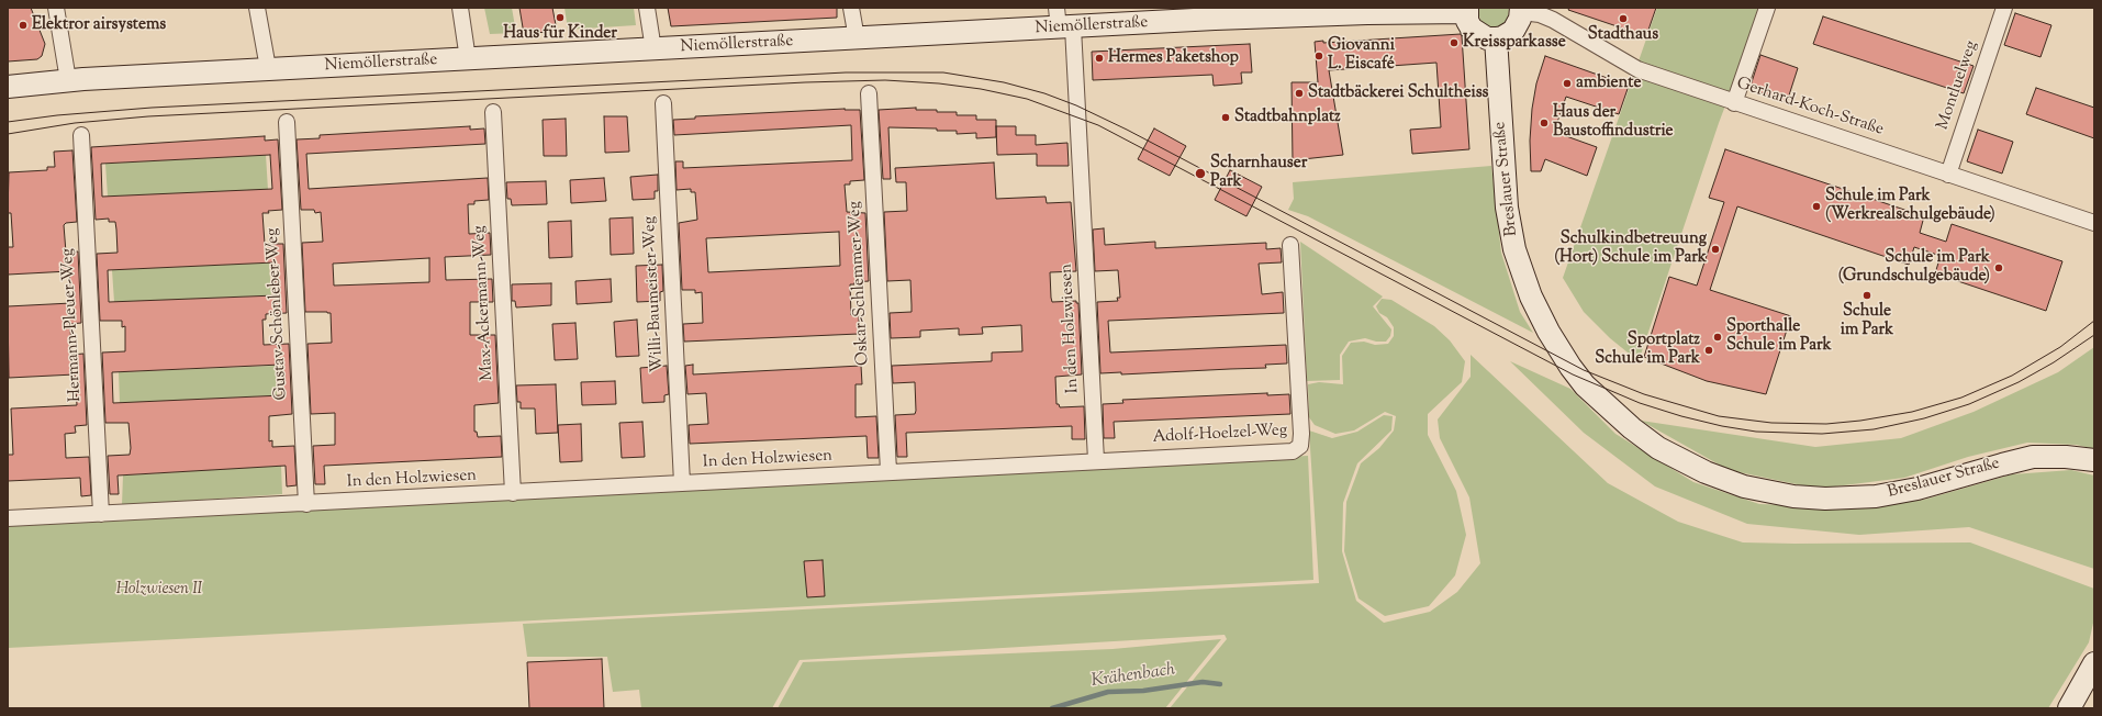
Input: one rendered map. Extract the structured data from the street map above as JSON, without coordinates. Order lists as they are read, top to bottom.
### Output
{
  "streets": {
    "main road": ["Niemöllerstraße", "Breslauer Straße"],
    "street": [
      "Montluelweg",
      "Gerhard-Koch-Straße",
      "Oskar-Schlemmer-Weg",
      "Willi-Baumeister-Weg",
      "Max-Ackermann-Weg",
      "Gustav-Schönleber-Weg",
      "Hermann-Pleuer-Weg",
      "In den Holzwiesen",
      "Adolf-Hoelzel-Weg"
    ]
  },
  "crossings": [
    ["Niemöllerstraße", "In den Holzwiesen"],
    ["Montluelweg", "Gerhard-Koch-Straße"],
    ["Oskar-Schlemmer-Weg", "In den Holzwiesen"],
    ["Willi-Baumeister-Weg", "In den Holzwiesen"],
    ["Max-Ackermann-Weg", "In den Holzwiesen"],
    ["Gustav-Schönleber-Weg", "In den Holzwiesen"],
    ["Hermann-Pleuer-Weg", "In den Holzwiesen"],
    ["In den Holzwiesen", "Adolf-Hoelzel-Weg"]
  ],
  "water": ["Krähenbach"],
  "parks": ["Holzwiesen II"],
  "places": [
    "Haus für Kinder",
    "Stadthaus",
    "Elektror airsystems",
    "Kreissparkasse",
    "Giovanni L. Eiscafé",
    "Hermes Paketshop",
    "ambiente",
    "Stadtbäckerei Schultheiss",
    "Stadtbahnplatz",
    "Haus der Baustoffindustrie",
    "Scharnhauser Park",
    "Schule im Park (Werkrealschulgebäude)",
    "Schulkindbetreuung (Hort) Schule im Park",
    "Schule im Park (Grundschulgebäude)",
    "Schule im Park",
    "Sporthalle Schule im Park",
    "Sportplatz Schule im Park"
  ]
}
